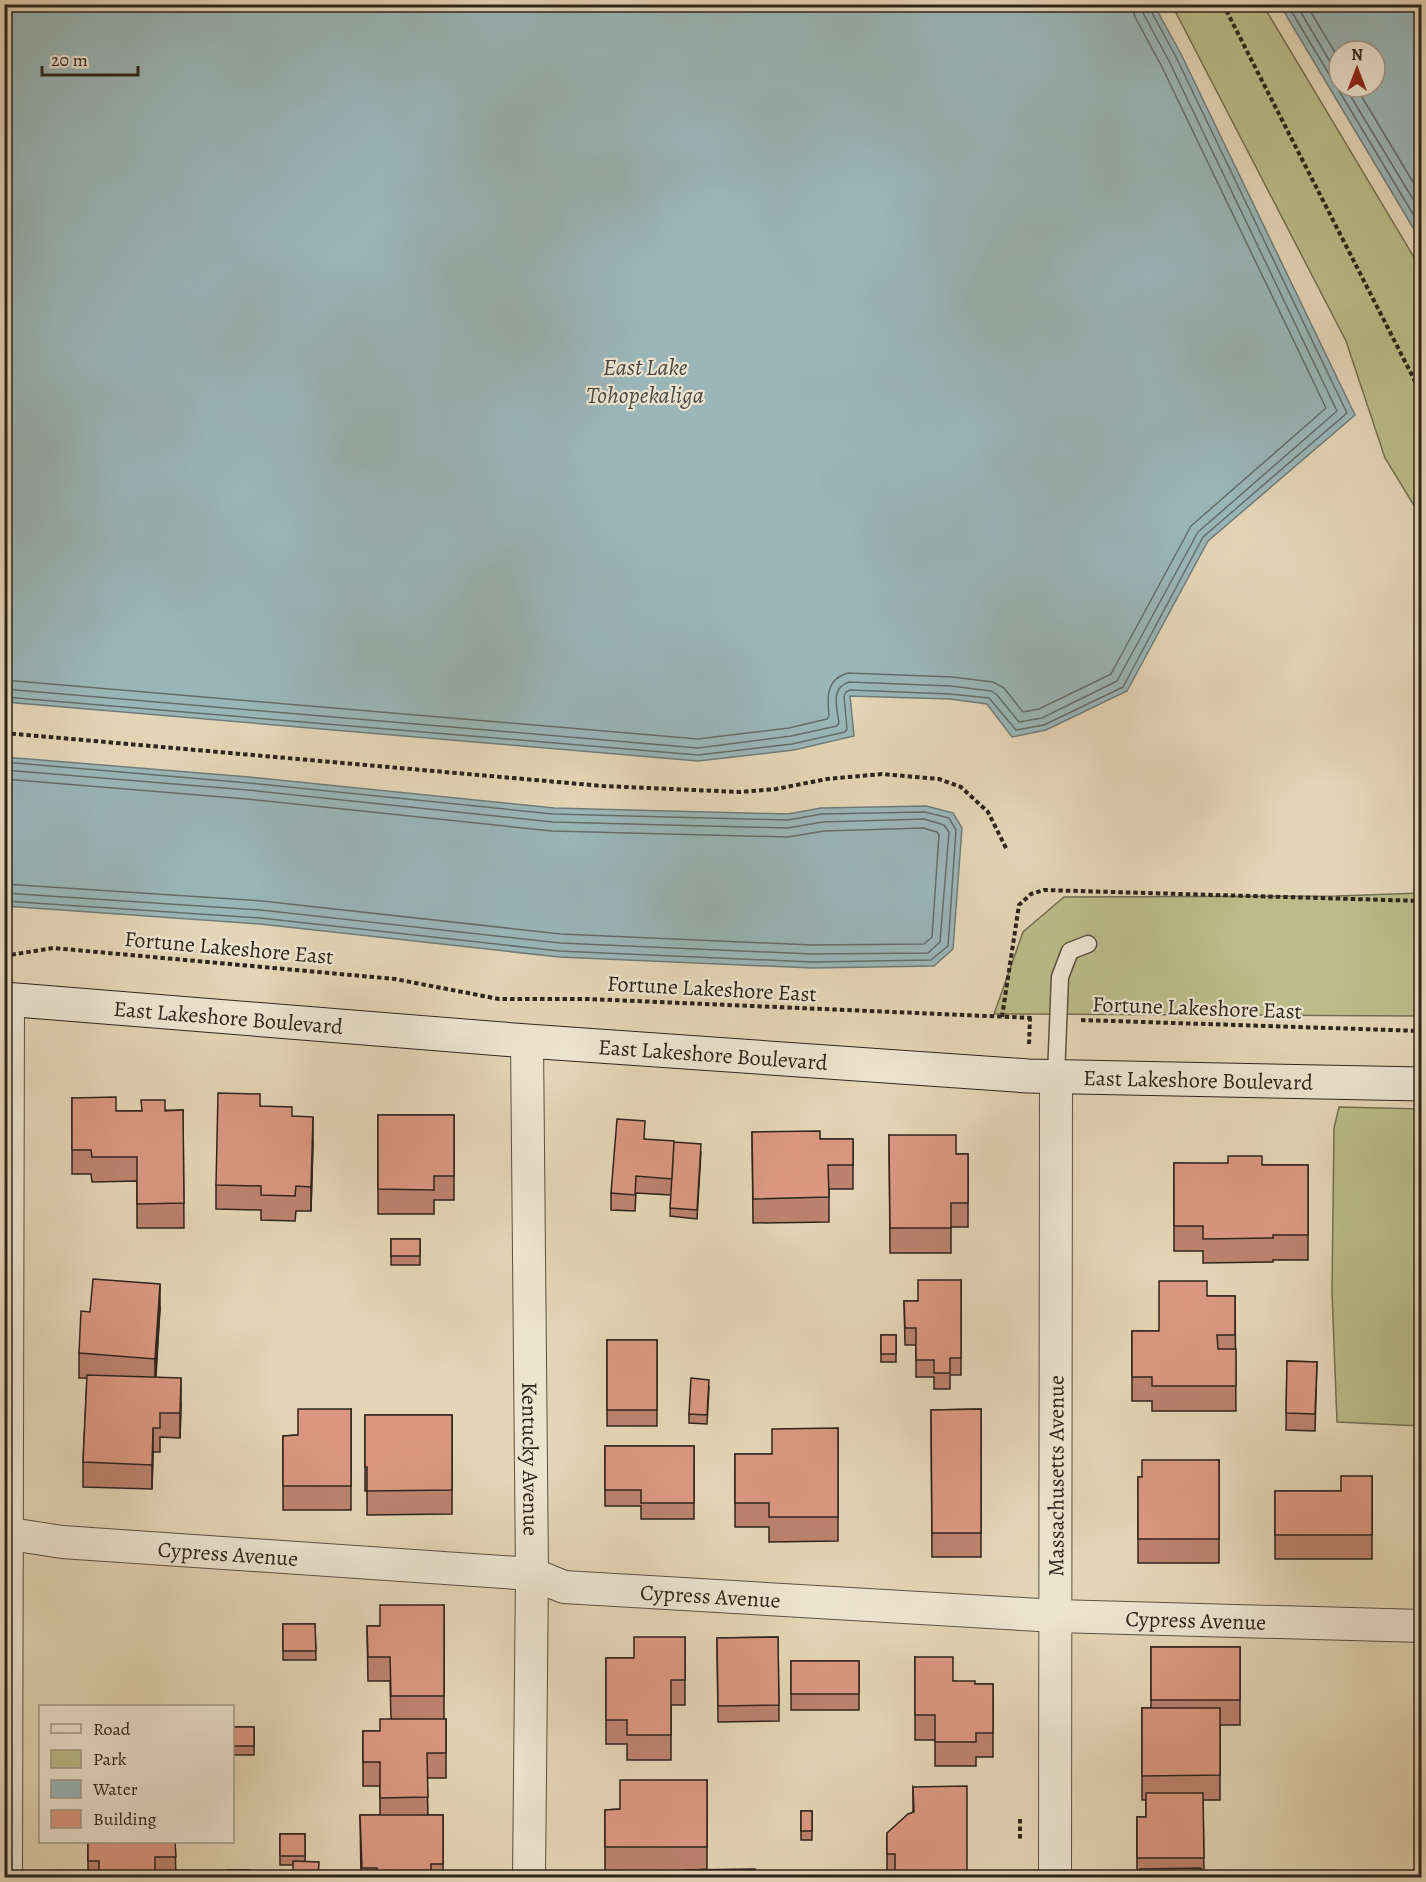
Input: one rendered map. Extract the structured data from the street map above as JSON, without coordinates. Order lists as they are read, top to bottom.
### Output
{
  "streets": {
    "street": [
      "East Lakeshore Boulevard",
      "Kentucky Avenue",
      "Massachusetts Avenue",
      "Cypress Avenue"
    ],
    "path": ["Fortune Lakeshore East"]
  },
  "crossings": [
    ["East Lakeshore Boulevard", "Kentucky Avenue"],
    ["East Lakeshore Boulevard", "Massachusetts Avenue"],
    ["Kentucky Avenue", "Cypress Avenue"],
    ["Massachusetts Avenue", "Cypress Avenue"]
  ],
  "water": ["East Lake Tohopekaliga"],
  "legend": [
    "Road",
    "Park",
    "Water",
    "Building"
  ],
  "scale_bar": "20 m",
  "north": "top"
}
